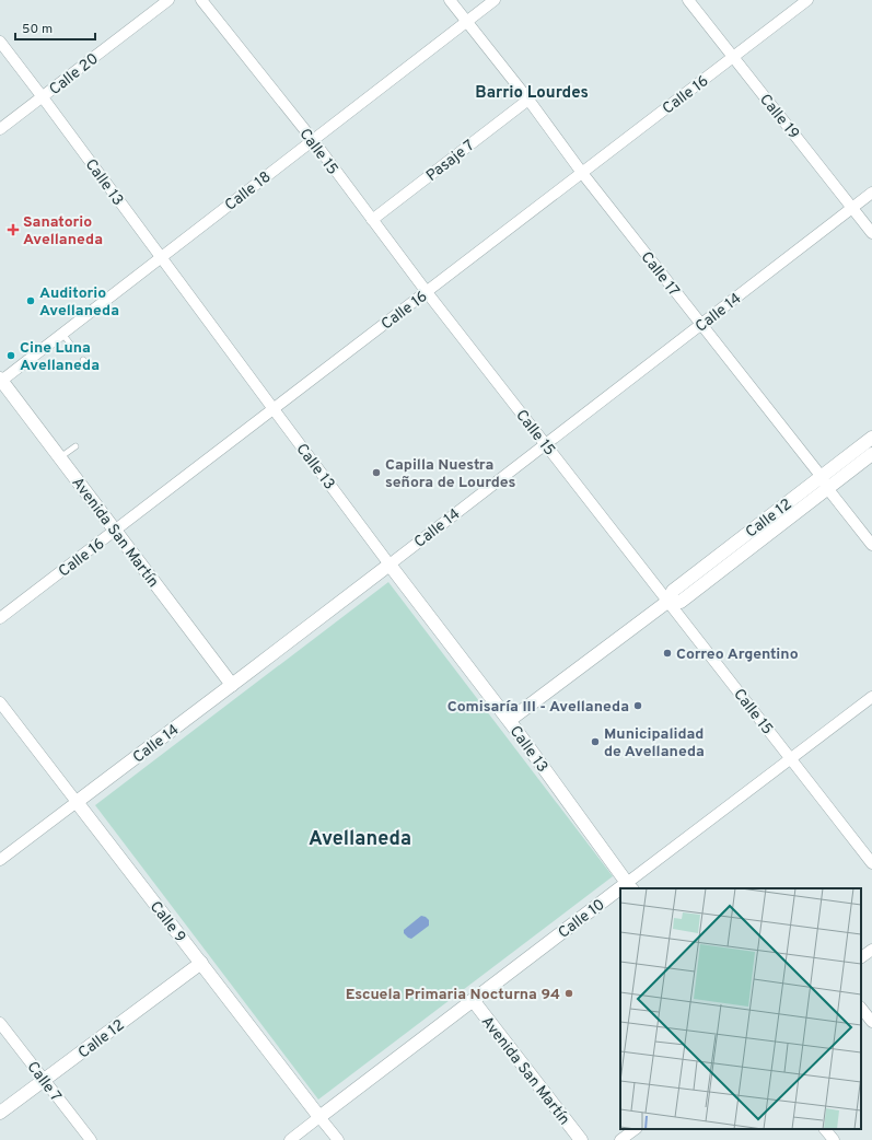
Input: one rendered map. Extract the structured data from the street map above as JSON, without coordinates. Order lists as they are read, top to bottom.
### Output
{
  "streets": {
    "street": [
      "Calle 20",
      "Calle 16",
      "Calle 19",
      "Calle 15",
      "Pasaje 7",
      "Calle 13",
      "Calle 18",
      "Calle 17",
      "Calle 14",
      "Calle 12",
      "Avenida San Martín",
      "Calle 10",
      "Calle 9",
      "Calle 7"
    ]
  },
  "crossings": [
    ["Calle 20", "Calle 13"],
    ["Calle 16", "Calle 19"],
    ["Calle 16", "Calle 15"],
    ["Calle 16", "Calle 13"],
    ["Calle 16", "Calle 17"],
    ["Calle 16", "Avenida San Martín"],
    ["Calle 19", "Calle 14"],
    ["Calle 15", "Pasaje 7"],
    ["Calle 15", "Calle 18"],
    ["Calle 15", "Calle 14"],
    ["Calle 15", "Calle 12"],
    ["Calle 15", "Calle 10"],
    ["Pasaje 7", "Calle 17"],
    ["Calle 13", "Calle 18"],
    ["Calle 13", "Calle 14"],
    ["Calle 13", "Calle 12"],
    ["Calle 13", "Calle 10"],
    ["Calle 18", "Calle 17"],
    ["Calle 18", "Avenida San Martín"],
    ["Calle 17", "Calle 14"],
    ["Calle 17", "Calle 12"],
    ["Calle 14", "Avenida San Martín"],
    ["Calle 14", "Calle 9"],
    ["Calle 12", "Calle 9"],
    ["Calle 12", "Calle 7"],
    ["Avenida San Martín", "Calle 10"],
    ["Calle 10", "Calle 9"]
  ],
  "districts": ["Barrio Lourdes", "Avellaneda"],
  "places": {
    "health": ["Sanatorio Avellaneda"],
    "other": [
      "Auditorio Avellaneda",
      "Cine Luna Avellaneda",
      "Capilla Nuestra señora de Lourdes",
      "Correo Argentino",
      "Comisaría III - Avellaneda",
      "Municipalidad de Avellaneda",
      "Escuela Primaria Nocturna 94"
    ]
  },
  "scale_bar": "50 m"
}
